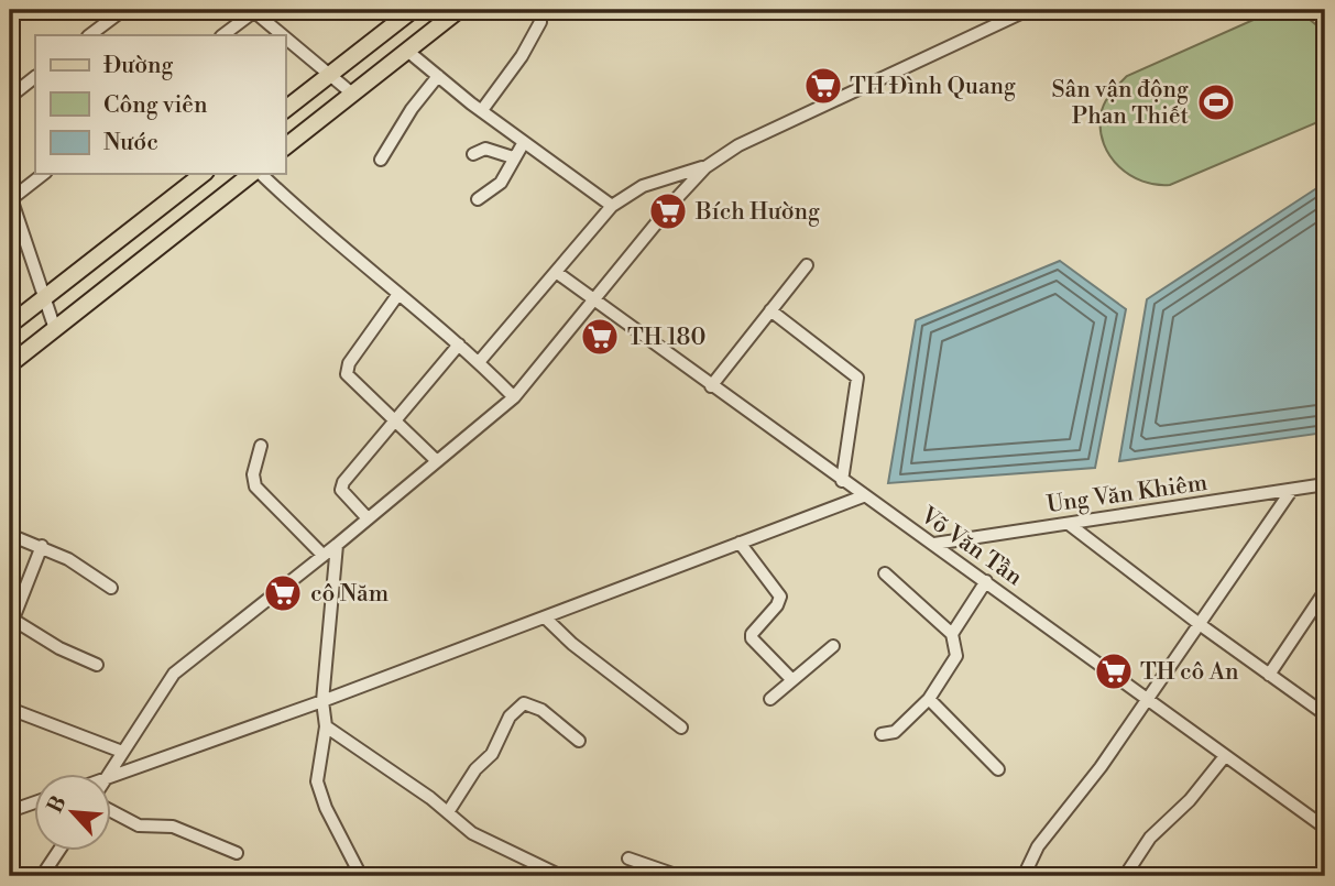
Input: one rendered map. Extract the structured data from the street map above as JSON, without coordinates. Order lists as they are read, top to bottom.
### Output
{
  "streets": {
    "street": ["Ung Văn Khiêm", "Võ Văn Tần"]
  },
  "crossings": [
    ["Ung Văn Khiêm", "Võ Văn Tần"]
  ],
  "places": {
    "supermarket": [
      "TH Đình Quang",
      "Bích Hường",
      "TH 180",
      "cô Năm",
      "TH cô An"
    ],
    "sports": ["Sân vận động Phan Thiết"]
  },
  "legend": ["Đường", "Công viên", "Nước"],
  "north": "top left"
}
